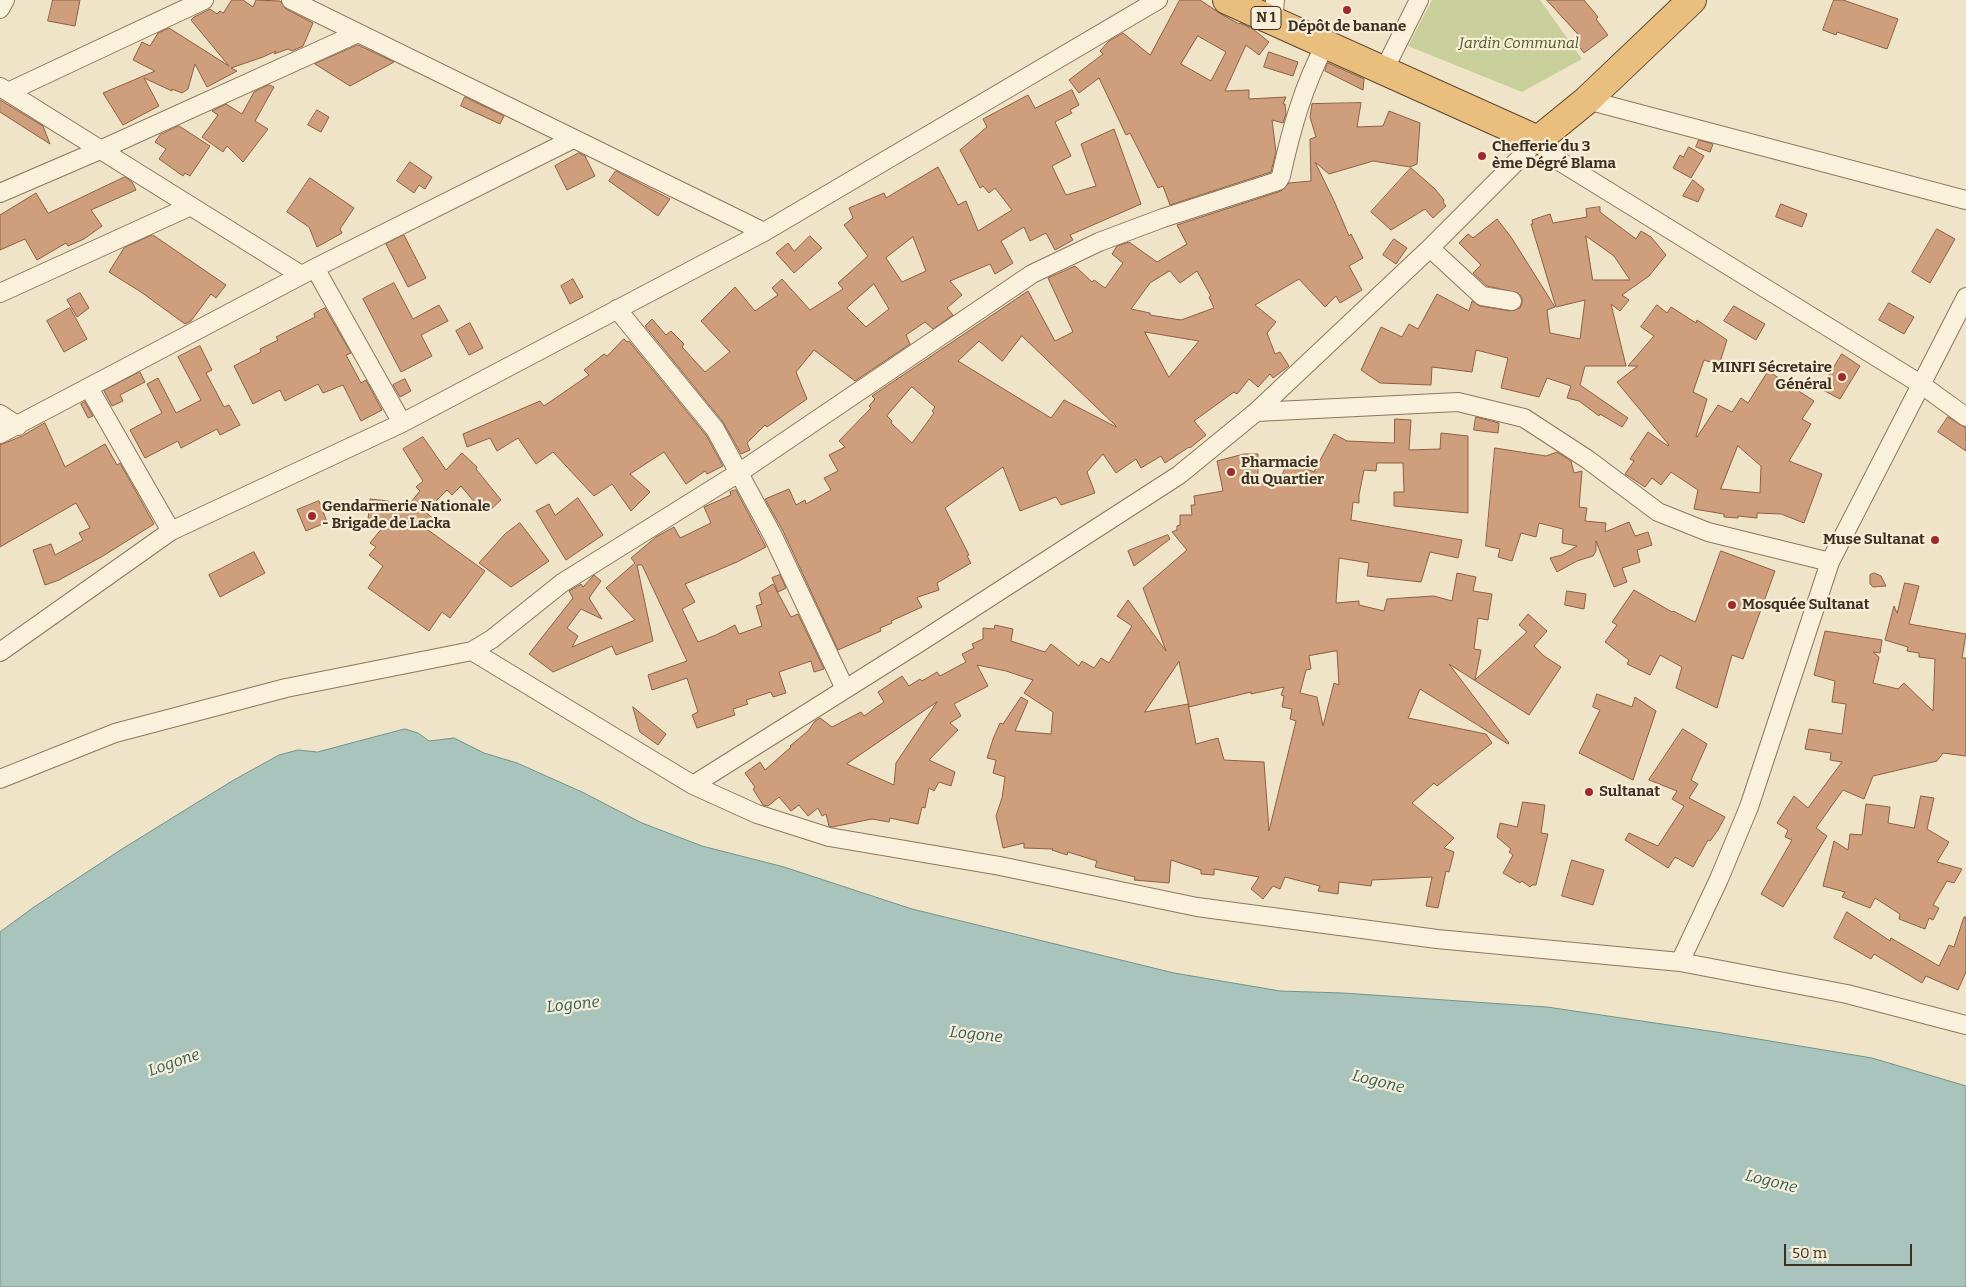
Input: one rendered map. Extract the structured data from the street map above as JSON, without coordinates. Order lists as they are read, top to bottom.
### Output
{
  "streets": {
    "highway": ["N 1"]
  },
  "water": ["Logone"],
  "parks": ["Jardin Communal"],
  "places": [
    "Dépôt de banane",
    "Chefferie du 3 ème Dégré Blama",
    "MINFI Sécretaire Général",
    "Pharmacie du Quartier",
    "Gendarmerie Nationale - Brigade de Lacka",
    "Muse Sultanat",
    "Mosquée Sultanat",
    "Sultanat"
  ],
  "scale_bar": "50 m"
}
